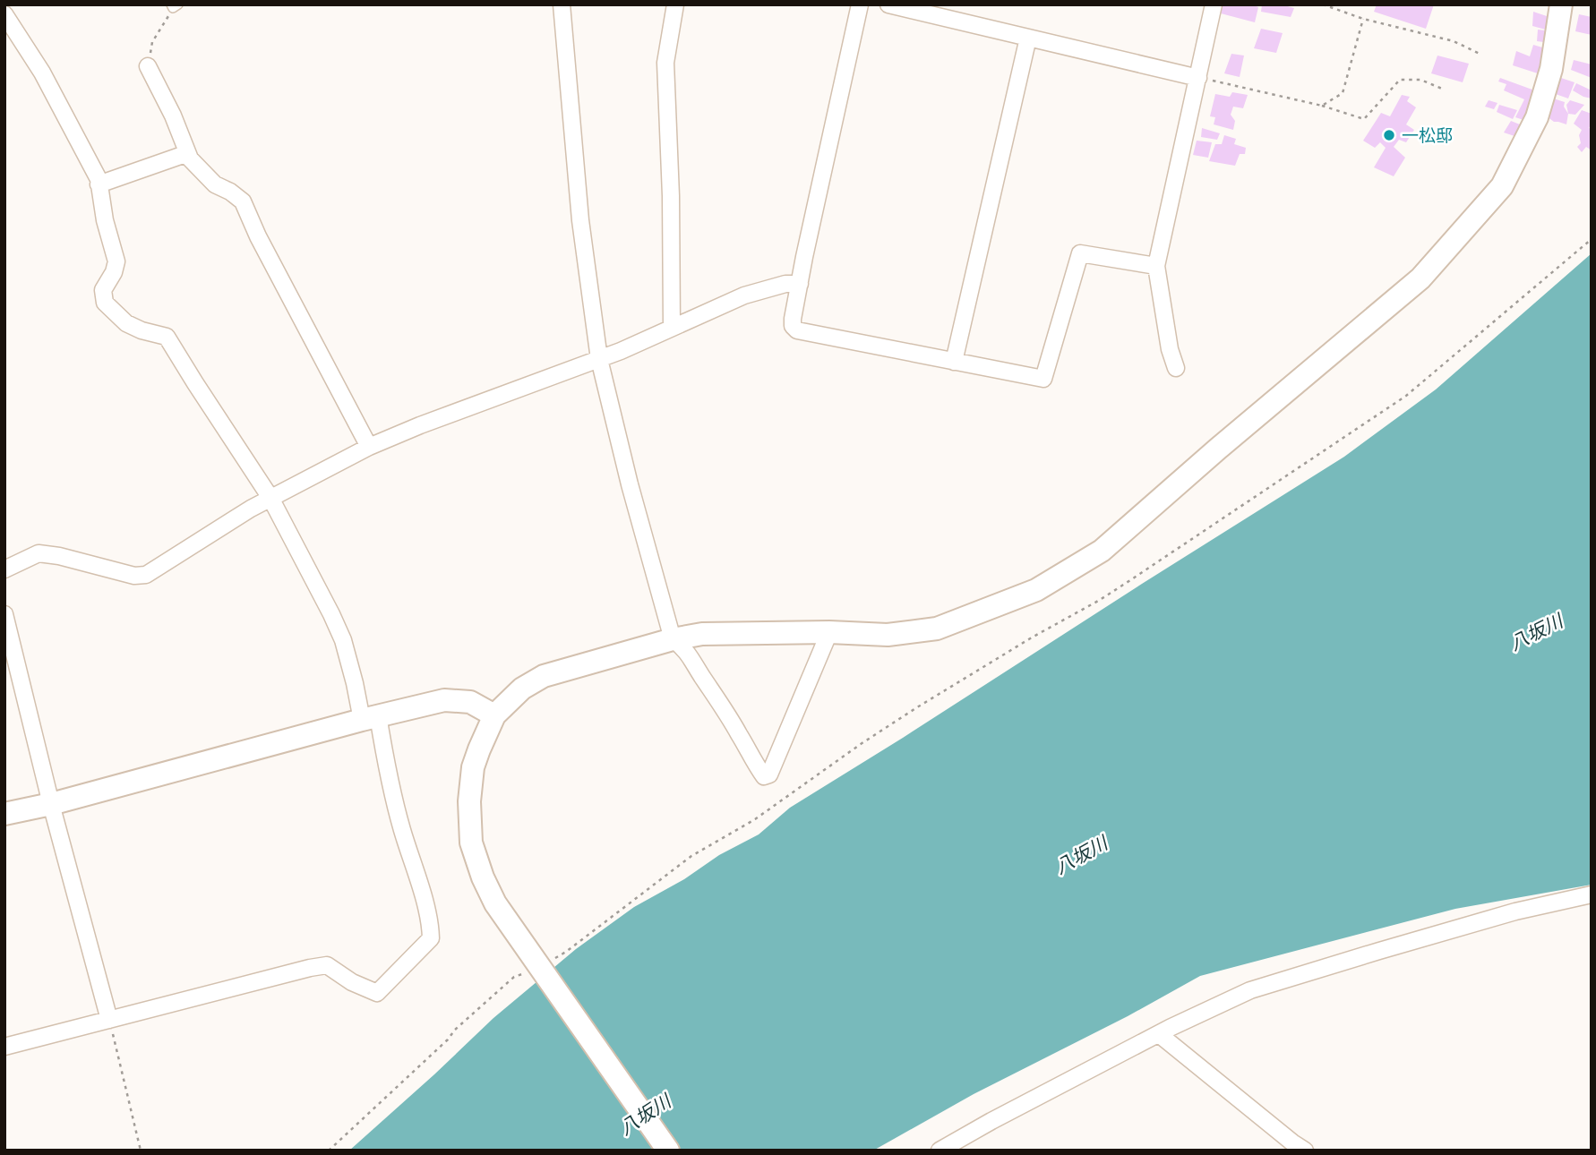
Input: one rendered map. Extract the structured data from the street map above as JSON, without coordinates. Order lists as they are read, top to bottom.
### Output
{
  "water": ["八坂川"],
  "places": ["一松邸"]
}
